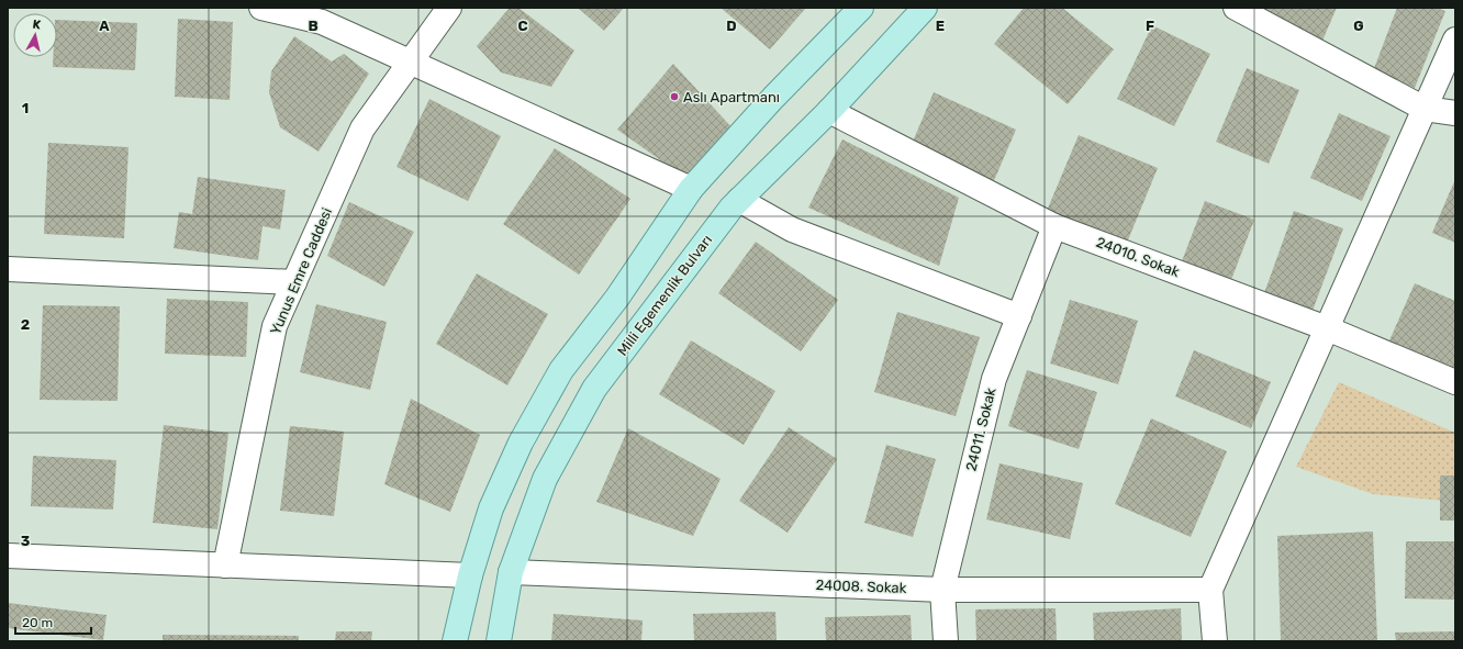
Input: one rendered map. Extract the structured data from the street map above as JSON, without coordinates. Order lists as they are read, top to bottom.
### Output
{
  "streets": {
    "main road": ["Milli Egemenlik Bulvarı"],
    "street": [
      "24010. Sokak",
      "Yunus Emre Caddesi",
      "24011. Sokak",
      "24008. Sokak"
    ]
  },
  "crossings": [
    ["24010. Sokak", "Milli Egemenlik Bulvarı"],
    ["24010. Sokak", "24011. Sokak"],
    ["Milli Egemenlik Bulvarı", "24008. Sokak"],
    ["24011. Sokak", "24008. Sokak"]
  ],
  "places": ["Aslı Apartmanı"],
  "scale_bar": "20 m",
  "north": "top",
  "grid": {
    "columns": [
      "A",
      "B",
      "C",
      "D",
      "E",
      "F",
      "G"
    ],
    "rows": ["1", "2", "3"]
  }
}
